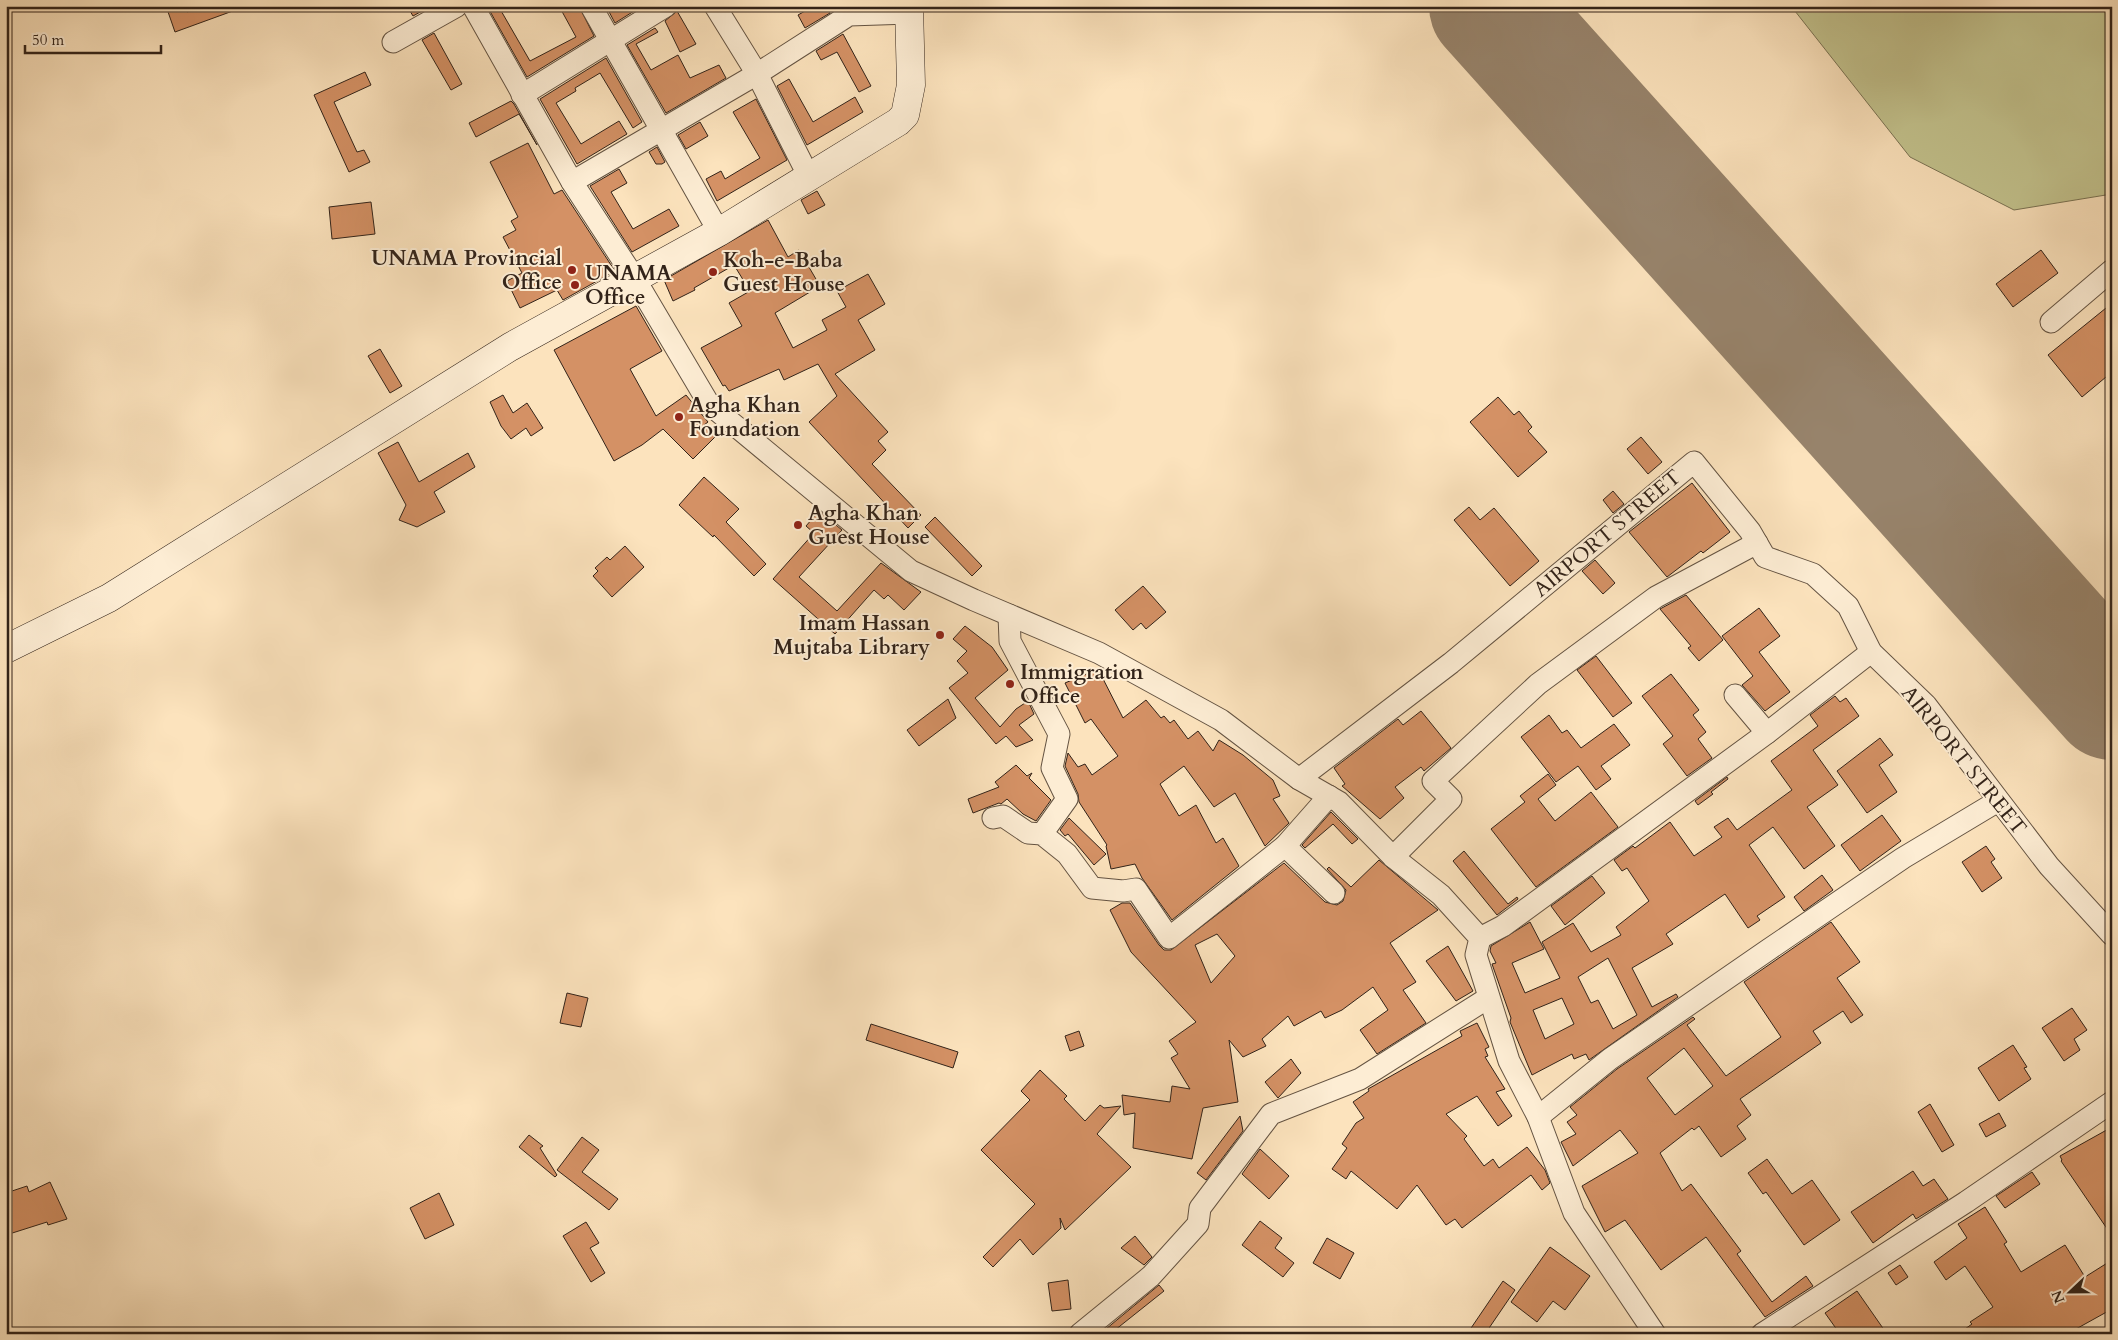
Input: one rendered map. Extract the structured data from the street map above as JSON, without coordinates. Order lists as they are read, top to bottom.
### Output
{
  "streets": {
    "street": ["AIRPORT STREET"]
  },
  "places": [
    "UNAMA Provincial Office",
    "Koh-e-Baba Guest House",
    "UNAMA Office",
    "Agha Khan Foundation",
    "Agha Khan Guest House",
    "Imam Hassan Mujtaba Library",
    "Immigration Office"
  ],
  "scale_bar": "50 m",
  "north": "left"
}
